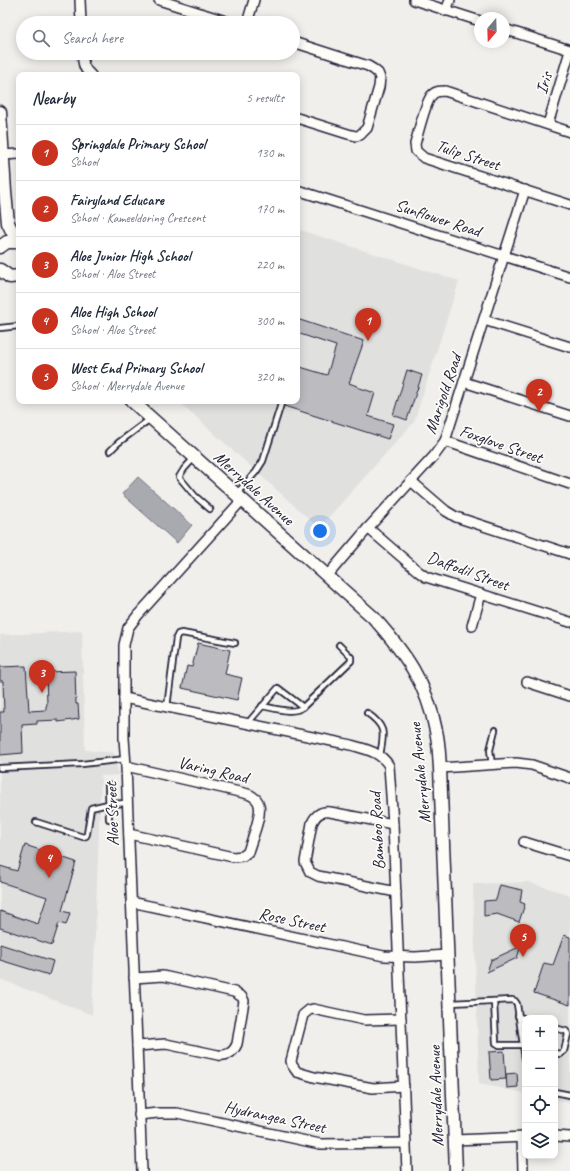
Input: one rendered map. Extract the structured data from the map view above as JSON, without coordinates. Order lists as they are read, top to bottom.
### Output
{
  "streets": {
    "street": [
      "Iris",
      "Tulip Street",
      "Sunflower Road",
      "Marigold Road",
      "Foxglove Street",
      "Merrydale Avenue",
      "Daffodil Street",
      "Varing Road",
      "Aloe Street",
      "Bamboo Road",
      "Rose Street",
      "Hydrangea Street"
    ]
  },
  "crossings": [
    ["Iris", "Tulip Street"],
    ["Tulip Street", "Marigold Road"],
    ["Sunflower Road", "Marigold Road"],
    ["Marigold Road", "Foxglove Street"],
    ["Marigold Road", "Merrydale Avenue"],
    ["Marigold Road", "Daffodil Street"],
    ["Merrydale Avenue", "Aloe Street"],
    ["Merrydale Avenue", "Rose Street"],
    ["Varing Road", "Aloe Street"],
    ["Aloe Street", "Rose Street"],
    ["Aloe Street", "Hydrangea Street"],
    ["Bamboo Road", "Rose Street"],
    ["Bamboo Road", "Hydrangea Street"]
  ],
  "north": "bottom",
  "page": {
    "search": "Search here",
    "heading": ["Nearby", "5 results"],
    "list": [
      {
        "mark": "1",
        "name": "Springdale Primary School",
        "note": "School",
        "value": "130 m"
      },
      {
        "mark": "2",
        "name": "Fairyland Educare",
        "note": "School · Kameeldoring Crescent",
        "value": "170 m"
      },
      {
        "mark": "3",
        "name": "Aloe Junior High School",
        "note": "School · Aloe Street",
        "value": "220 m"
      },
      {
        "mark": "4",
        "name": "Aloe High School",
        "note": "School · Aloe Street",
        "value": "300 m"
      },
      {
        "mark": "5",
        "name": "West End Primary School",
        "note": "School · Merrydale Avenue",
        "value": "320 m"
      }
    ],
    "pins": [
      "1",
      "2",
      "3",
      "4",
      "5"
    ],
    "map_buttons": ["+", "−"]
  }
}
